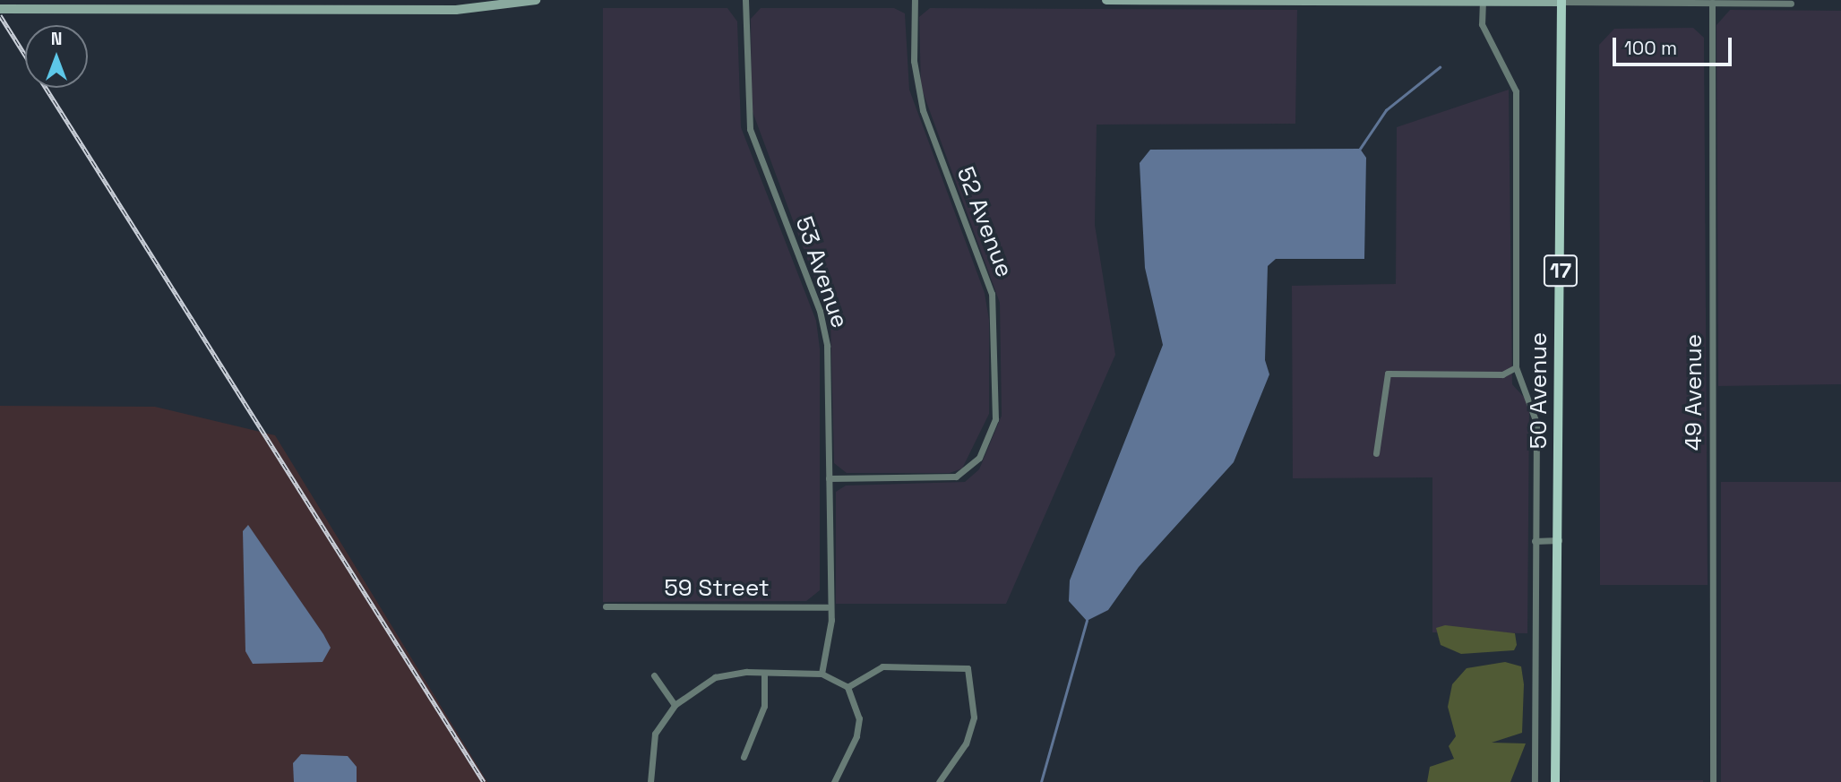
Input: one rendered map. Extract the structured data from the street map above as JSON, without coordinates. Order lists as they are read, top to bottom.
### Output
{
  "streets": {
    "main road": ["17", "50 Avenue"],
    "street": [
      "52 Avenue",
      "53 Avenue",
      "49 Avenue",
      "59 Street"
    ]
  },
  "crossings": [
    ["52 Avenue", "53 Avenue"],
    ["53 Avenue", "59 Street"]
  ],
  "scale_bar": "100 m",
  "north": "top"
}
